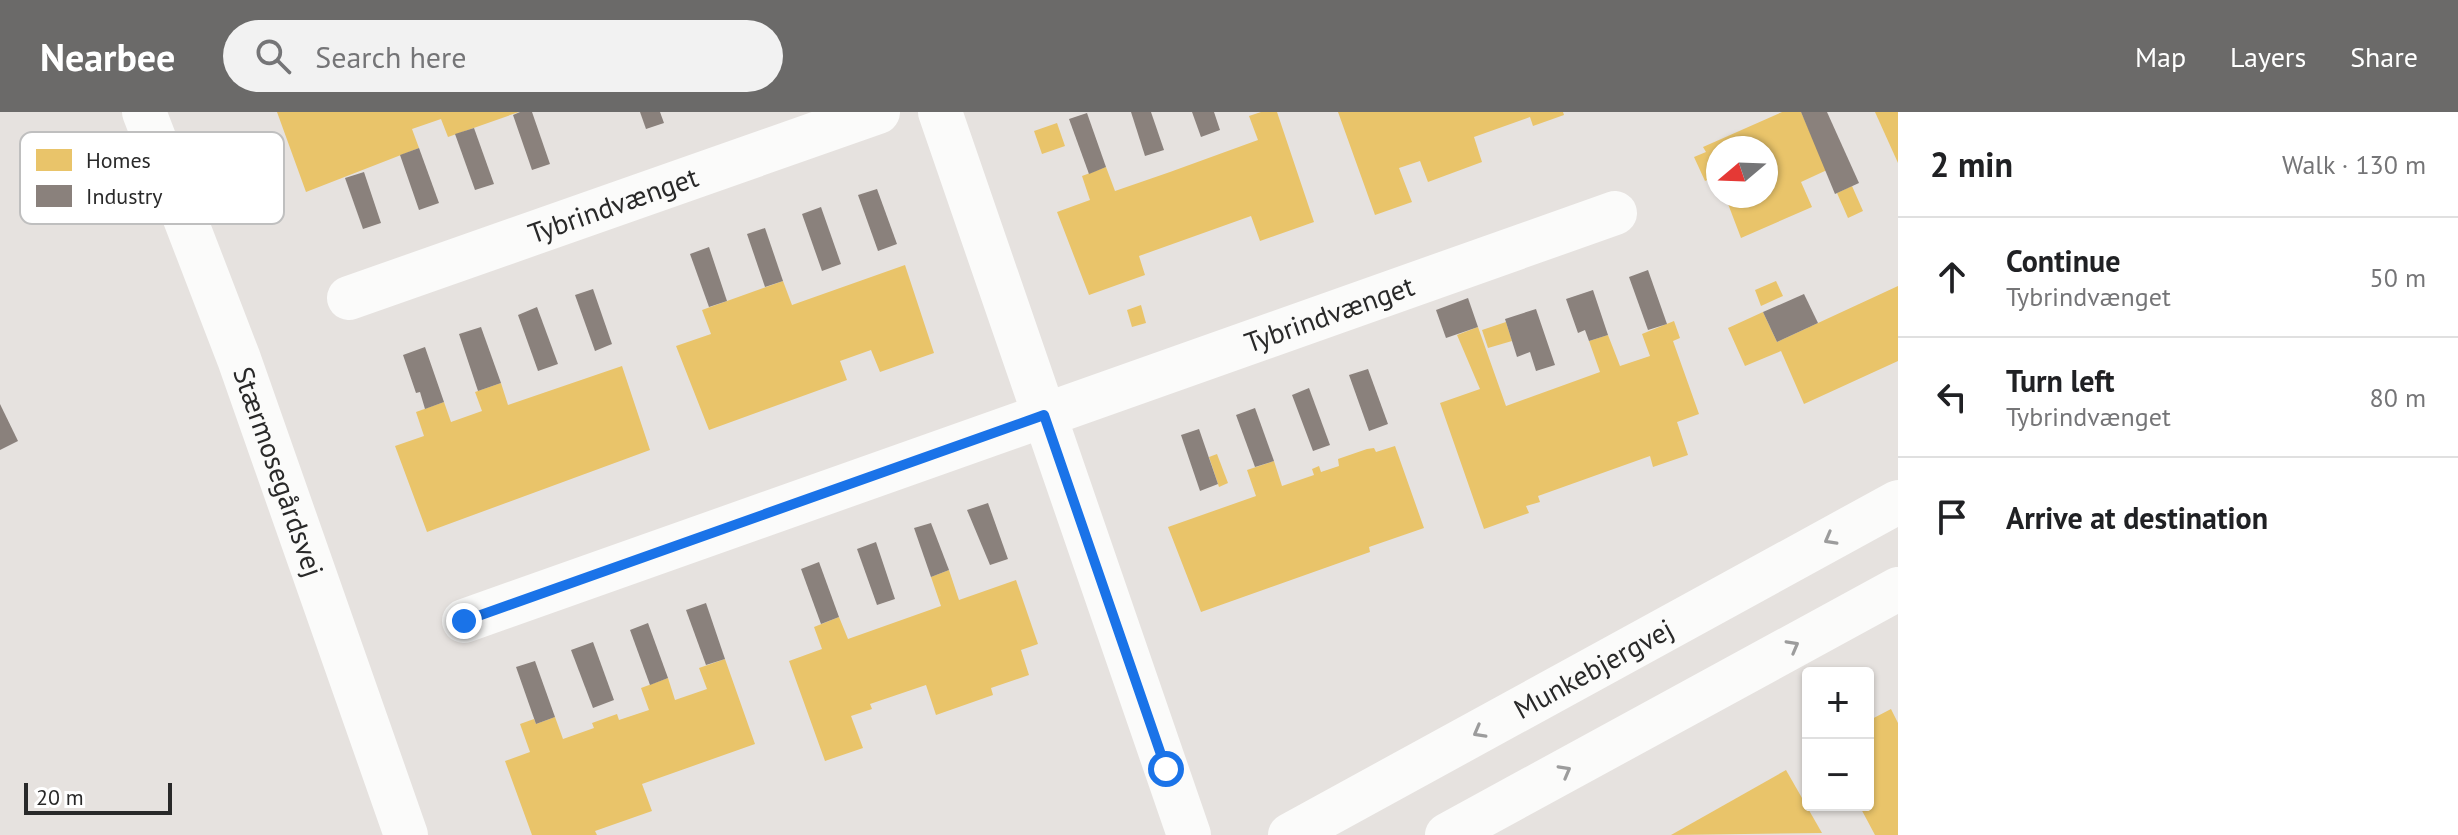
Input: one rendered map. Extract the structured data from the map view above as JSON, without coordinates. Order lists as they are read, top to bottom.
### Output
{
  "streets": {
    "street": ["Tybrindvænget", "Stærmosegårdsvej", "Munkebjergvej"]
  },
  "legend": ["Homes", "Industry"],
  "scale_bar": "20 m",
  "north": "left",
  "page": {
    "header": "Nearbee",
    "search": "Search here",
    "nav": ["Map", "Layers", "Share"],
    "heading": ["2 min", "Walk · 130 m"],
    "list": [
      ["Continue", "Tybrindvænget", "50 m"],
      ["Turn left", "Tybrindvænget", "80 m"],
      "Arrive at destination"
    ],
    "map_buttons": ["+", "−"],
    "scale": "20 m"
  }
}
